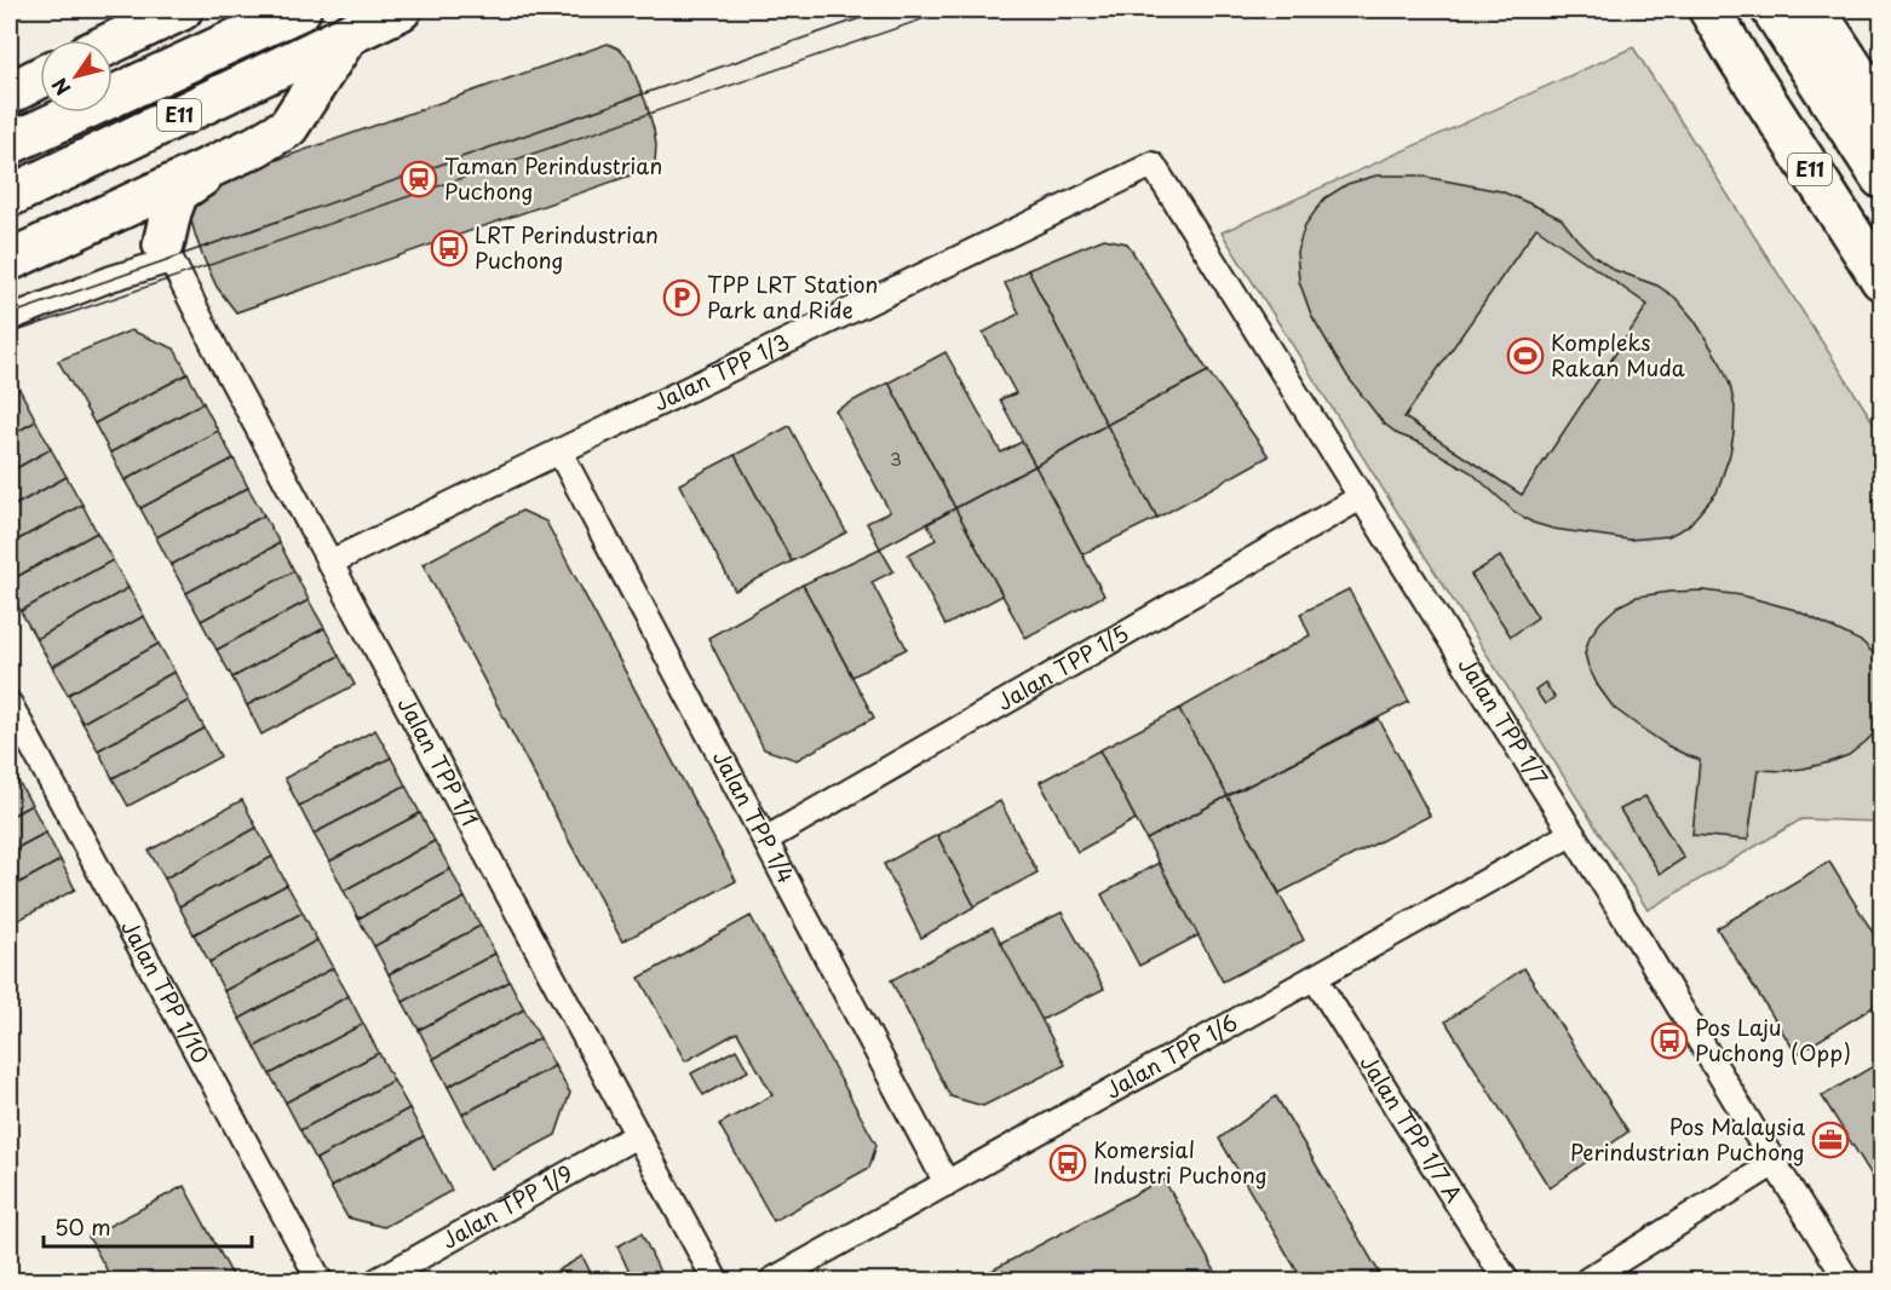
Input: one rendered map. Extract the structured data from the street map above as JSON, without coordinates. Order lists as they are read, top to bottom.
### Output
{
  "streets": {
    "highway": ["E11"],
    "street": [
      "Jalan TPP 1/3",
      "Jalan TPP 1/5",
      "Jalan TPP 1/7",
      "Jalan TPP 1/1",
      "Jalan TPP 1/4",
      "Jalan TPP 1/10",
      "Jalan TPP 1/6",
      "Jalan TPP 1/7 A",
      "Jalan TPP 1/9"
    ]
  },
  "crossings": [
    ["Jalan TPP 1/3", "Jalan TPP 1/7"],
    ["Jalan TPP 1/3", "Jalan TPP 1/1"],
    ["Jalan TPP 1/3", "Jalan TPP 1/4"],
    ["Jalan TPP 1/5", "Jalan TPP 1/7"],
    ["Jalan TPP 1/5", "Jalan TPP 1/4"],
    ["Jalan TPP 1/7", "Jalan TPP 1/6"],
    ["Jalan TPP 1/1", "Jalan TPP 1/9"],
    ["Jalan TPP 1/4", "Jalan TPP 1/6"],
    ["Jalan TPP 1/6", "Jalan TPP 1/7 A"]
  ],
  "places": {
    "station": ["Taman Perindustrian Puchong"],
    "bus stop": ["LRT Perindustrian Puchong", "Pos Laju Puchong (Opp)", "Komersial Industri Puchong"],
    "parking": ["TPP LRT Station Park and Ride"],
    "sports": ["Kompleks Rakan Muda"],
    "office": ["Pos Malaysia Perindustrian Puchong"]
  },
  "house_numbers": ["3"],
  "scale_bar": "50 m",
  "north": "bottom left"
}
